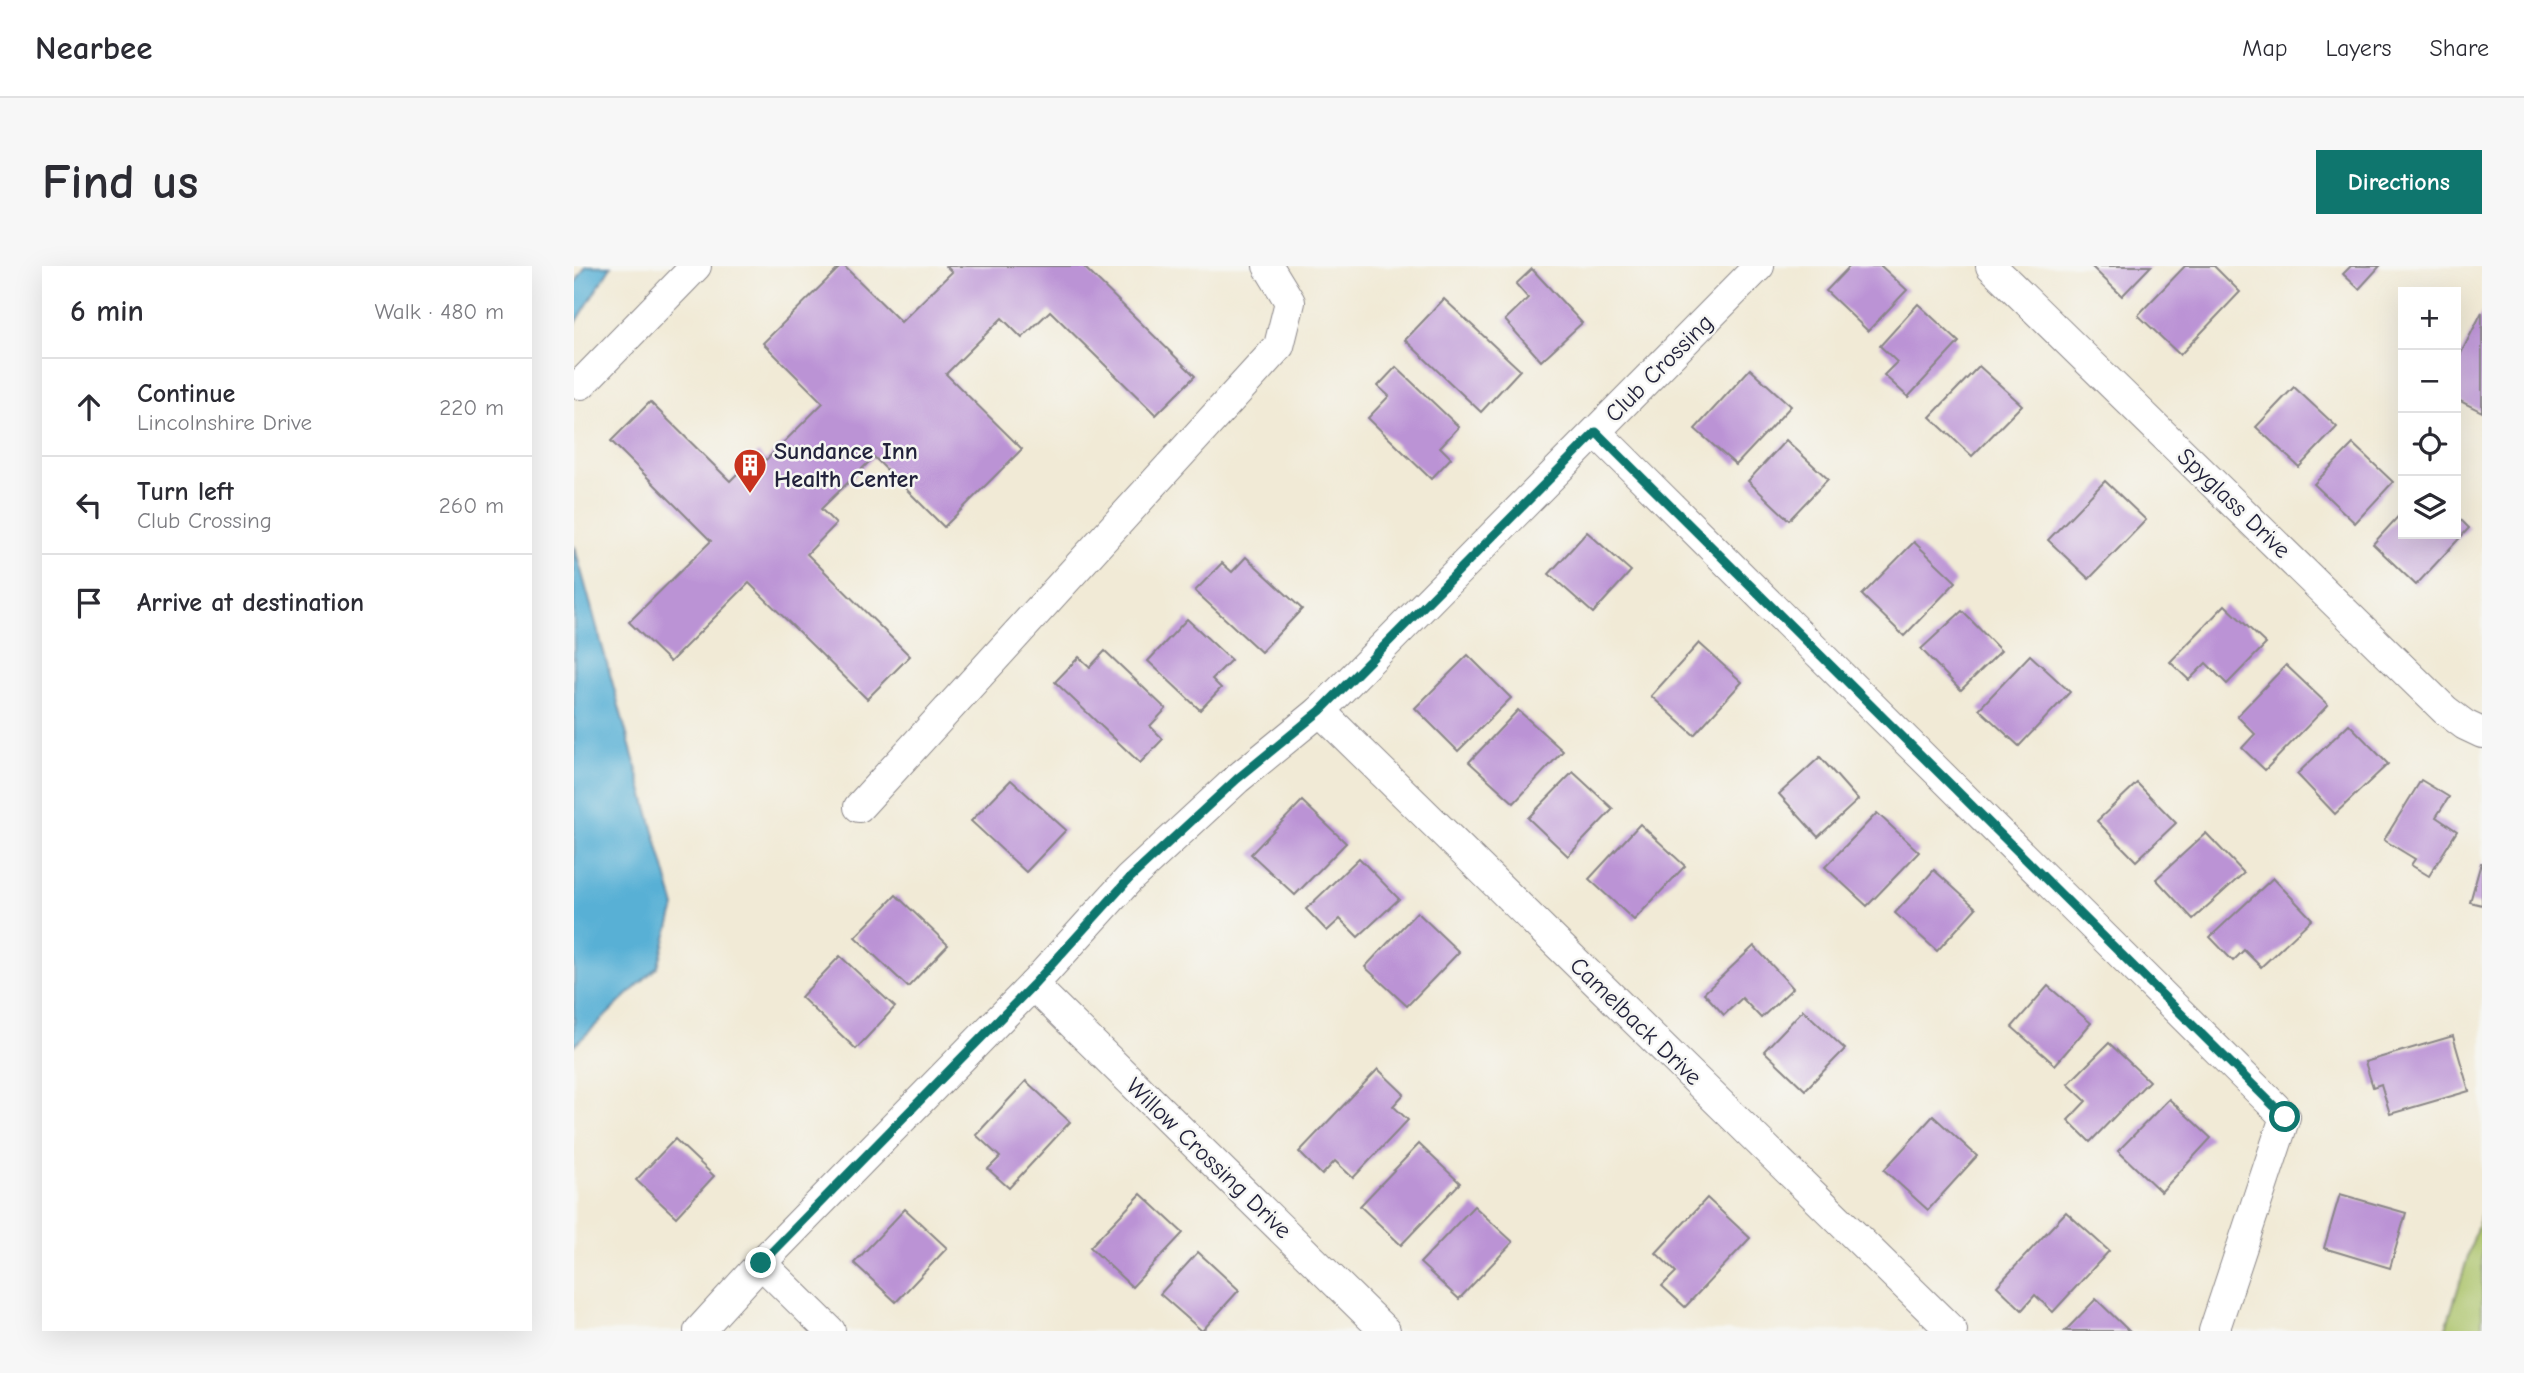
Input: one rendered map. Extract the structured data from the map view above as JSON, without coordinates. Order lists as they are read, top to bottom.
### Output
{
  "streets": {
    "street": [
      "Club Crossing",
      "Spyglass Drive",
      "Camelback Drive",
      "Willow Crossing Drive"
    ]
  },
  "crossings": [
    ["Club Crossing", "Camelback Drive"],
    ["Club Crossing", "Willow Crossing Drive"]
  ],
  "places": {
    "building": ["Sundance Inn Health Center"]
  },
  "page": {
    "header": "Nearbee",
    "nav": ["Map", "Layers", "Share"],
    "buttons": "Directions",
    "title": "Find us",
    "heading": ["6 min", "Walk · 480 m"],
    "map_buttons": ["+", "−"],
    "list": [
      ["Continue", "Lincolnshire Drive", "220 m"],
      ["Turn left", "Club Crossing", "260 m"],
      "Arrive at destination"
    ]
  }
}
